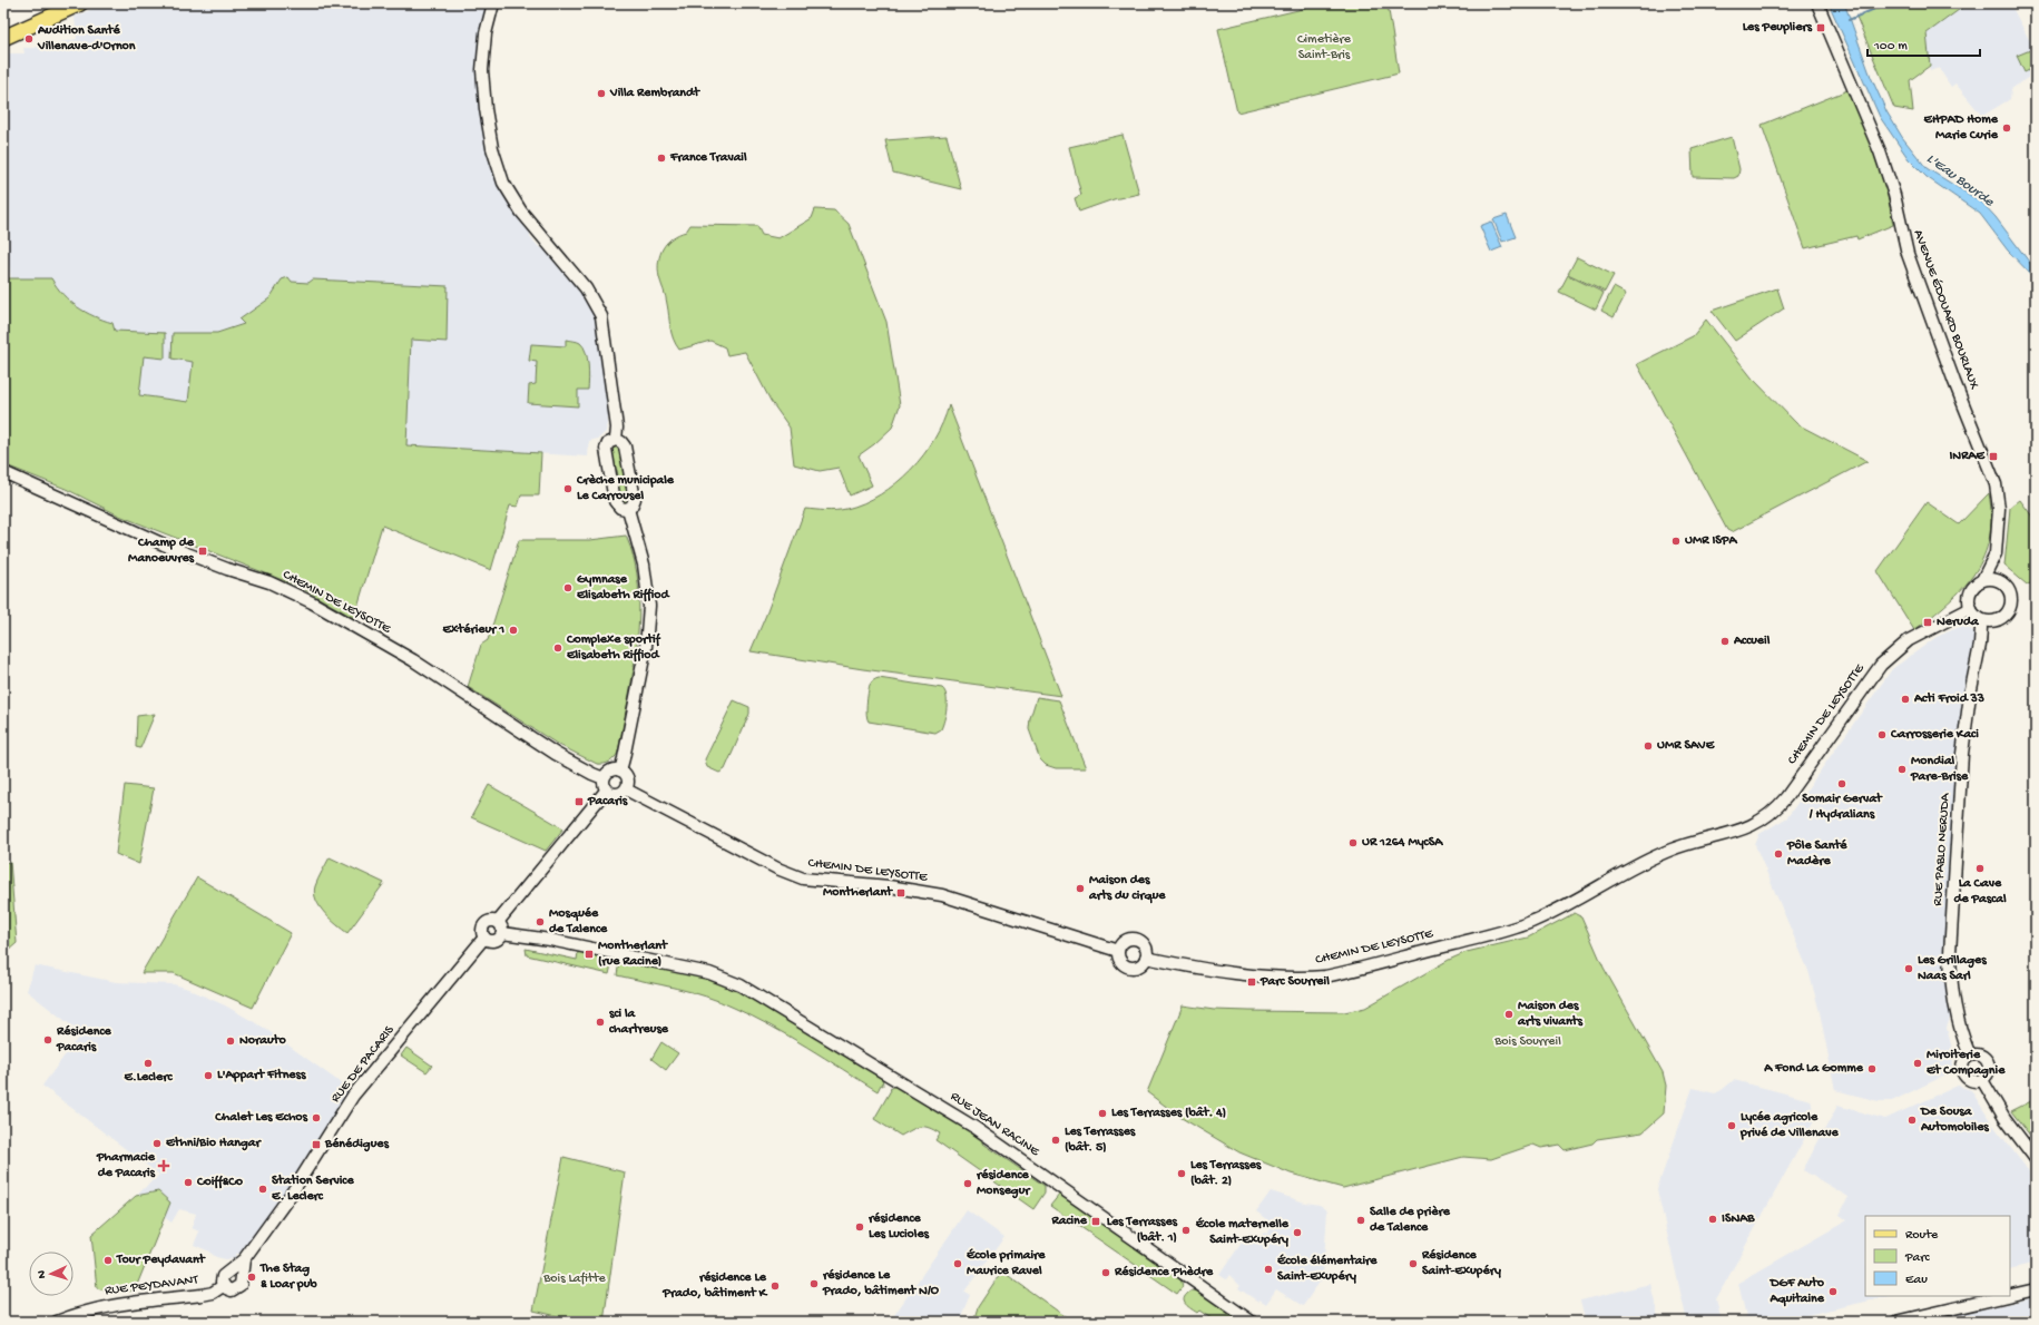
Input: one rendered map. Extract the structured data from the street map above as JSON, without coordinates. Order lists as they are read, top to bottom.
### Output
{
  "streets": {
    "street": [
      "AVENUE ÉDOUARD BOURLAUX",
      "CHEMIN DE LEYSOTTE",
      "RUE PABLO NERUDA",
      "RUE DE PACARIS",
      "RUE JEAN RACINE",
      "RUE PEYDAVANT"
    ]
  },
  "crossings": [
    ["AVENUE ÉDOUARD BOURLAUX", "CHEMIN DE LEYSOTTE"],
    ["AVENUE ÉDOUARD BOURLAUX", "RUE PABLO NERUDA"],
    ["CHEMIN DE LEYSOTTE", "RUE PABLO NERUDA"],
    ["RUE DE PACARIS", "RUE JEAN RACINE"],
    ["RUE DE PACARIS", "RUE PEYDAVANT"]
  ],
  "water": ["L'Eau Bourde"],
  "parks": ["Cimetière Saint-Bris", "Bois Sourreil", "Bois Lafitte"],
  "places": {
    "transit": [
      "Les Peupliers",
      "INRAE",
      "Champ de Manoeuvres",
      "Neruda",
      "Pacaris",
      "Montherlant",
      "Montherlant (rue Racine)",
      "Parc Sourreil",
      "Bénédigues",
      "Racine"
    ],
    "other": [
      "Audition Santé Villenave-d'Ornon",
      "Villa Rembrandt",
      "EHPAD Home Marie Curie",
      "France Travail",
      "Crèche municipale Le Carrousel",
      "UMR ISPA",
      "Gymnase Elisabeth Riffiod",
      "Extérieur 1",
      "Accueil",
      "Complexe sportif Elisabeth Riffiod",
      "Acti Froid 33",
      "Carrosserie Kaci",
      "UMR SAVE",
      "Mondial Pare-Brise",
      "Somair Gervat / Hydralians",
      "UR 1264 MycSA",
      "Pôle Santé Madère",
      "La Cave de Pascal",
      "Maison des arts du cirque",
      "Mosquée de Talence",
      "Les Grillages Naas Sarl",
      "Maison des arts vivants",
      "sci la chartreuse",
      "Résidence Pacaris",
      "Norauto",
      "E.Leclerc",
      "Miroiterie Et Compagnie",
      "A Fond La Gomme",
      "L'Appart Fitness",
      "Les Terrasses (bât. 4)",
      "Chalet Les Echos",
      "De Sousa Automobiles",
      "Lycée agricole privé de Villenave",
      "Les Terrasses (bât. 5)",
      "Ethni/Bio Hangar",
      "Les Terrasses (bât. 2)",
      "Coiff&Co",
      "résidence Monsegur",
      "Station Service E. Leclerc",
      "ISNAB",
      "Salle de prière de Talence",
      "résidence Les Lucioles",
      "Les Terrasses (bât. 1)",
      "École maternelle Saint-Exupéry",
      "Tour Peydavant",
      "École primaire Maurice Ravel",
      "Résidence Saint-Exupéry",
      "École élémentaire Saint-Exupéry",
      "Résidence Phèdre",
      "The Stag & Loar pub",
      "résidence Le Prado, bâtiment N/O",
      "résidence Le Prado, bâtiment K",
      "DGF Auto Aquitaine"
    ],
    "health": ["Pharmacie de Pacaris"]
  },
  "legend": ["Route", "Parc", "Eau"],
  "scale_bar": "100 m",
  "north": "left"
}
